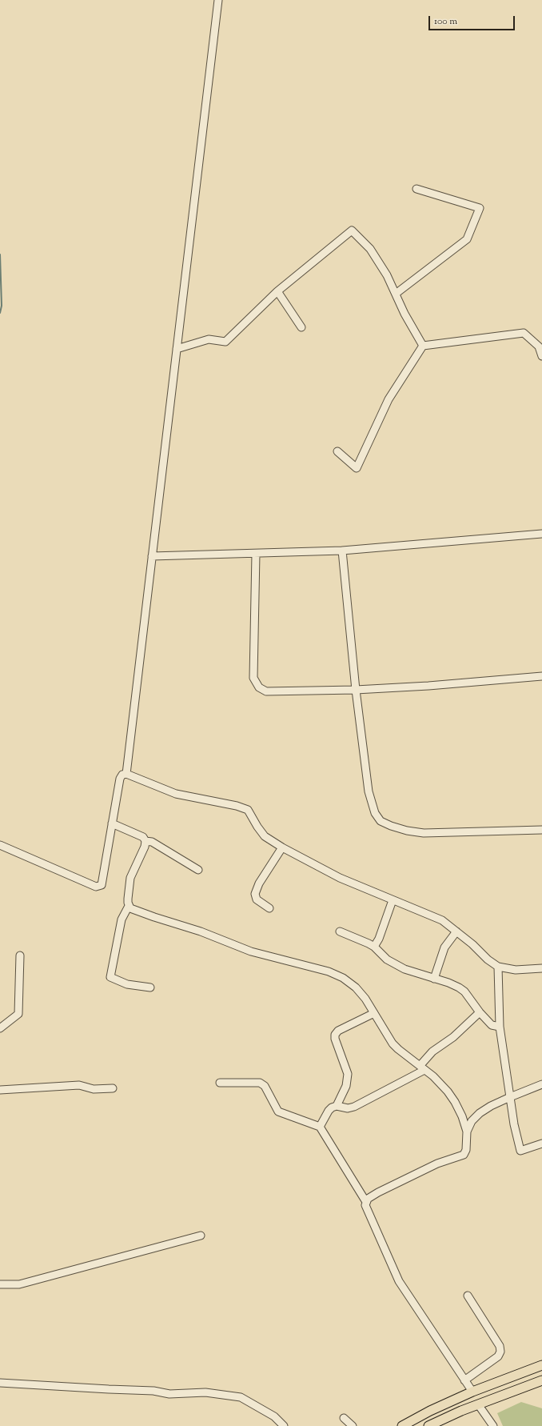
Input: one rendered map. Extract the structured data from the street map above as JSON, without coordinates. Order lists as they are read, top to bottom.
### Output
{
  "scale_bar": "100 m"
}
